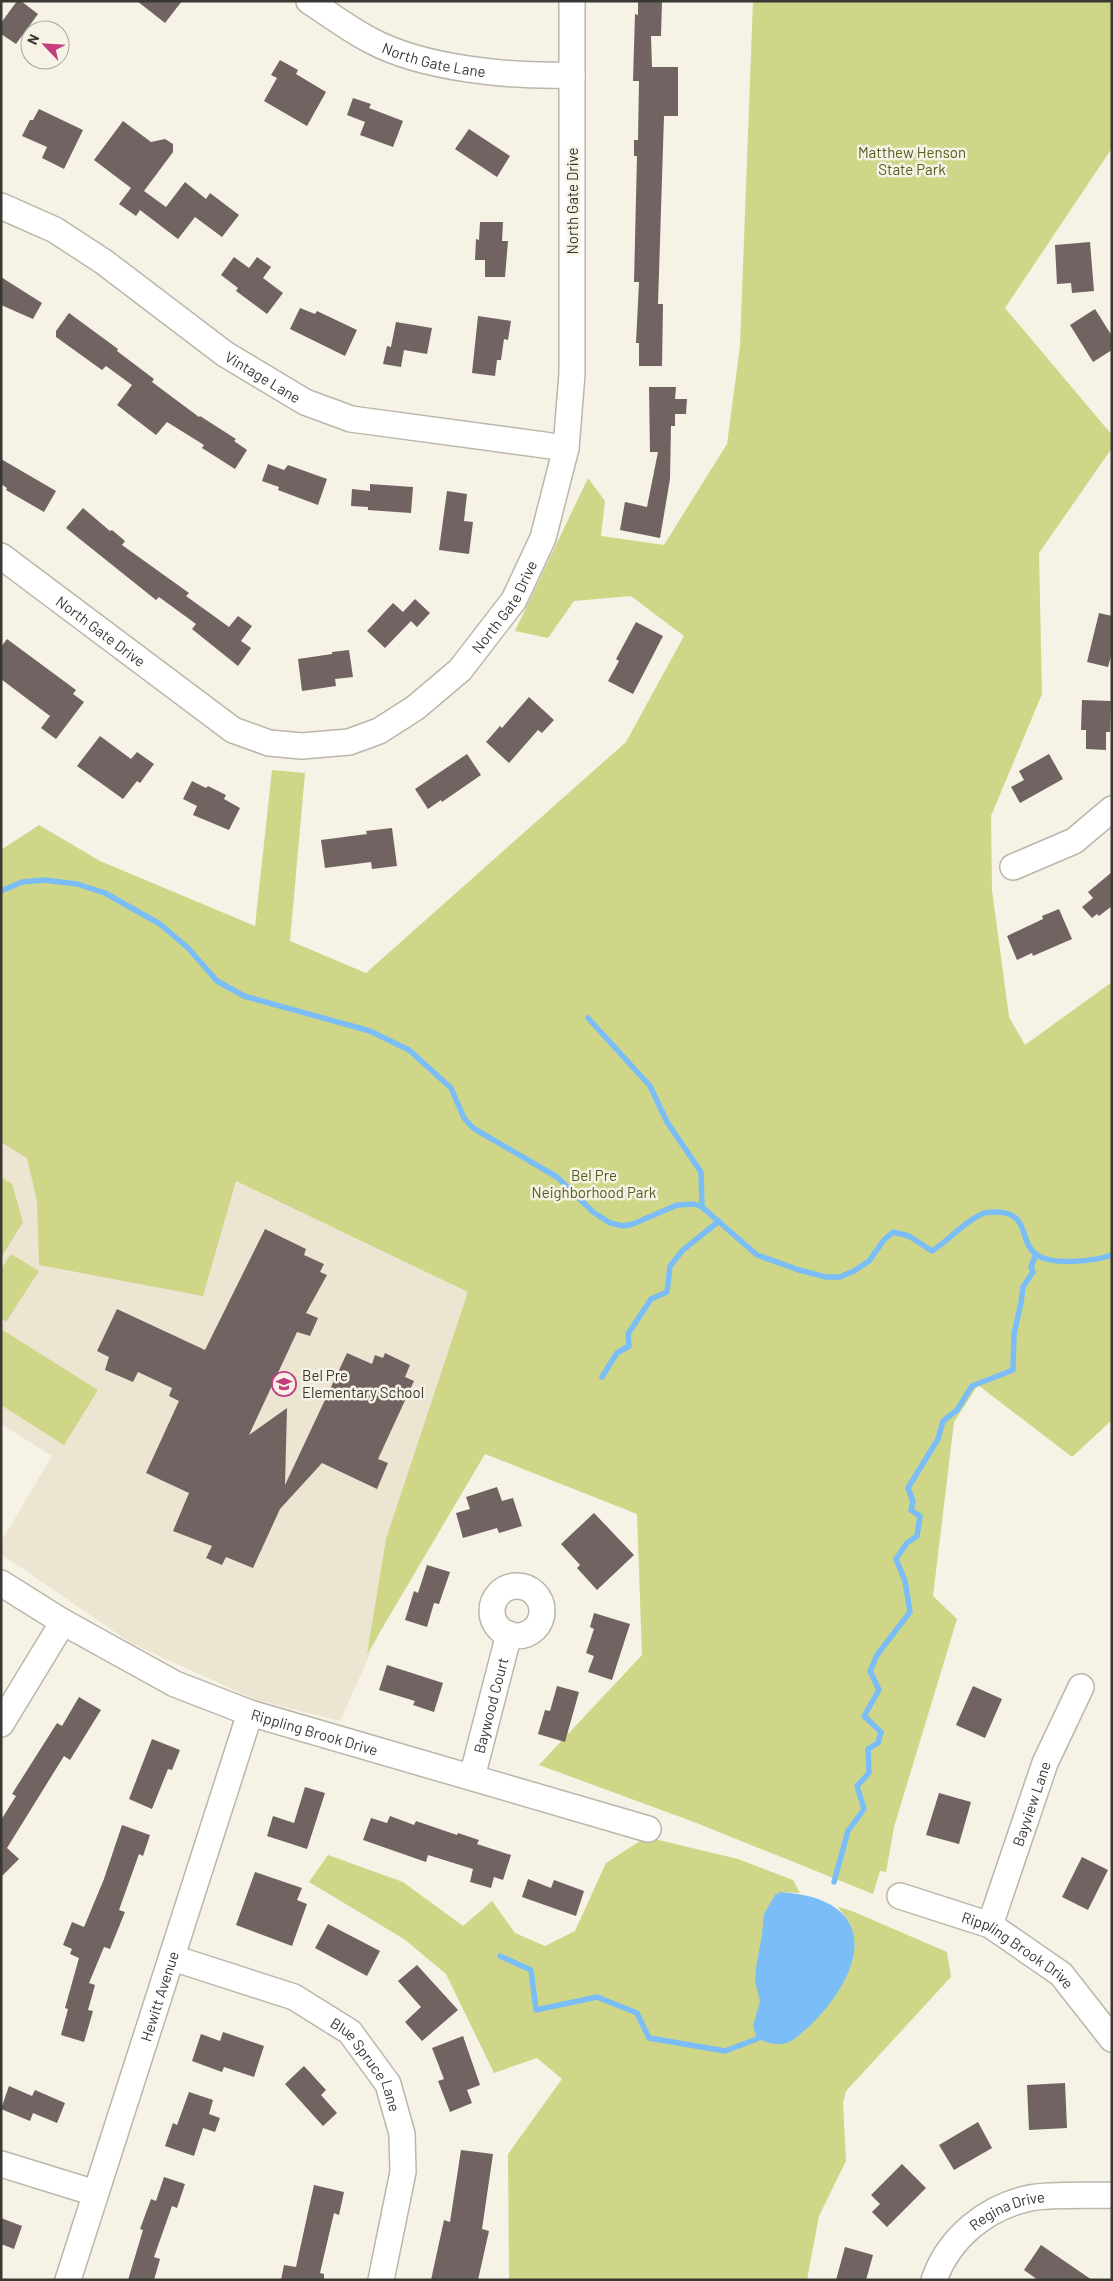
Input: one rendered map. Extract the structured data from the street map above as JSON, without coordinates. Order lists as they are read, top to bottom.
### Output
{
  "streets": {
    "street": [
      "North Gate Lane",
      "North Gate Drive",
      "Vintage Lane",
      "Baywood Court",
      "Rippling Brook Drive",
      "Bayview Lane",
      "Hewitt Avenue",
      "Blue Spruce Lane",
      "Regina Drive"
    ]
  },
  "crossings": [
    ["North Gate Lane", "North Gate Drive"],
    ["North Gate Drive", "Vintage Lane"],
    ["Baywood Court", "Rippling Brook Drive"],
    ["Rippling Brook Drive", "Bayview Lane"],
    ["Rippling Brook Drive", "Hewitt Avenue"],
    ["Hewitt Avenue", "Blue Spruce Lane"]
  ],
  "parks": ["Matthew Henson State Park", "Bel Pre Neighborhood Park"],
  "places": {
    "school or university": ["Bel Pre Elementary School"]
  },
  "north": "top left"
}
